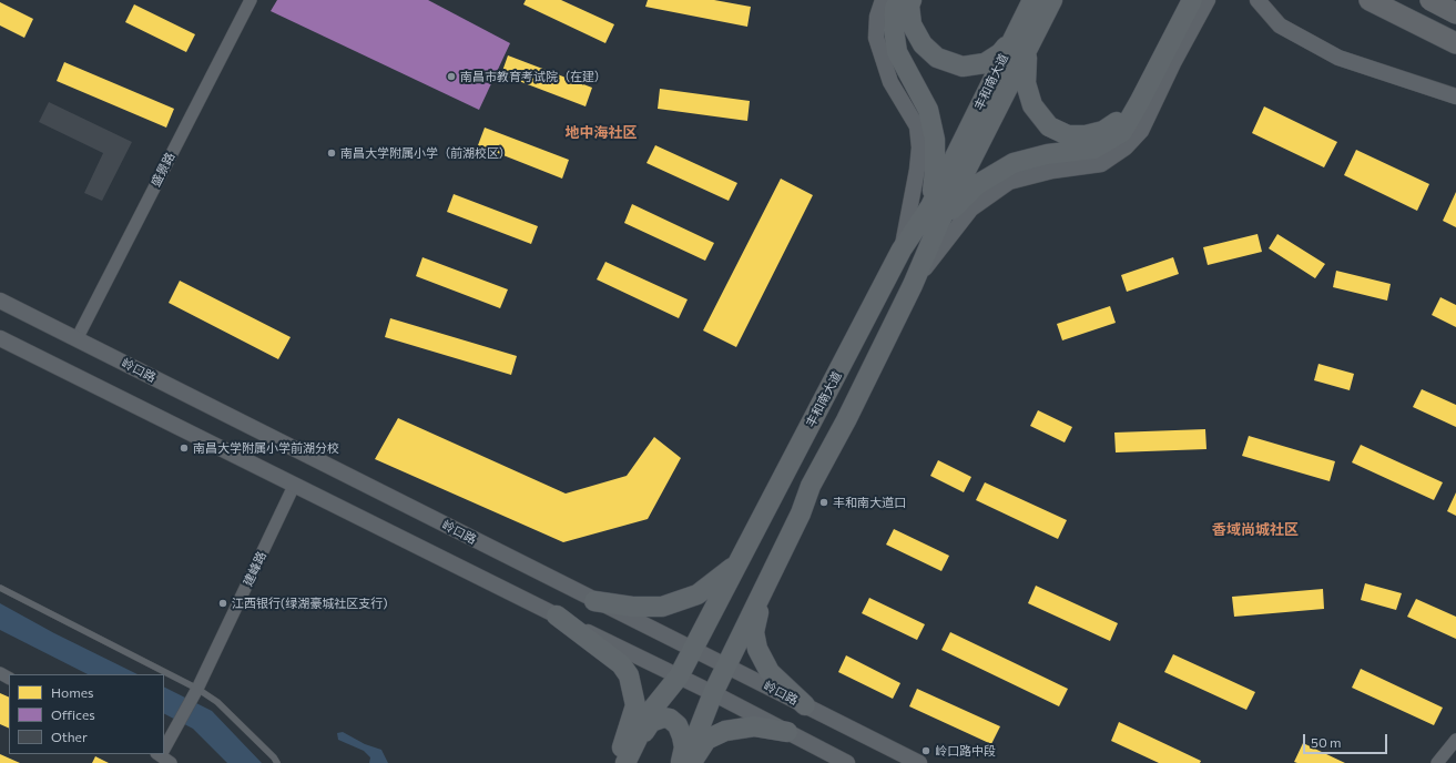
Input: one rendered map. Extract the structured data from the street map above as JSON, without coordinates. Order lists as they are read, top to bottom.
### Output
{
  "streets": {
    "main road": ["丰和南大道"],
    "street": ["盛景路", "岭口路", "建峰路"]
  },
  "crossings": [
    ["丰和南大道", "岭口路"],
    ["盛景路", "岭口路"]
  ],
  "districts": ["地中海社区", "香域尚城社区"],
  "places": [
    "南昌市教育考试院（在建）",
    "南昌大学附属小学（前湖校区）",
    "南昌大学附属小学前湖分校",
    "丰和南大道口",
    "江西银行(绿湖豪城社区支行)",
    "岭口路中段"
  ],
  "legend": ["Homes", "Offices", "Other"],
  "scale_bar": "50 m"
}
